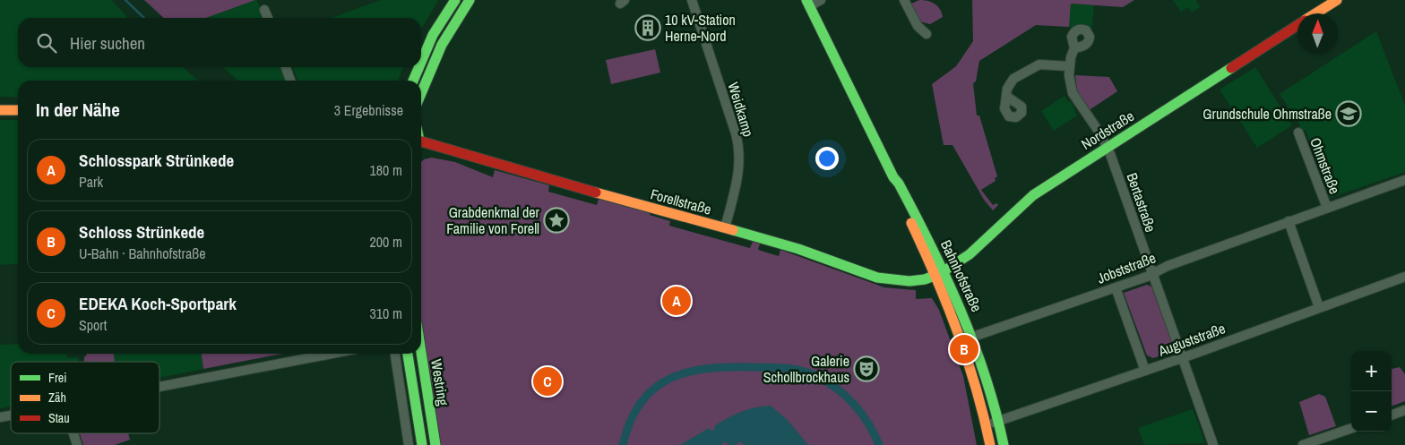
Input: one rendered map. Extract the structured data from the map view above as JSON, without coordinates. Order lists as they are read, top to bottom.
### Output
{
  "streets": {
    "street": [
      "Weidkamp",
      "Nordstraße",
      "Ohmstraße",
      "Forellstraße",
      "Bertastraße",
      "Jobststraße",
      "Bahnhofstraße",
      "Auguststraße",
      "Westring"
    ]
  },
  "crossings": [
    ["Weidkamp", "Forellstraße"],
    ["Nordstraße", "Forellstraße"],
    ["Nordstraße", "Bertastraße"],
    ["Nordstraße", "Bahnhofstraße"],
    ["Ohmstraße", "Jobststraße"],
    ["Forellstraße", "Bahnhofstraße"],
    ["Bertastraße", "Jobststraße"],
    ["Bertastraße", "Auguststraße"],
    ["Jobststraße", "Bahnhofstraße"],
    ["Bahnhofstraße", "Auguststraße"]
  ],
  "places": {
    "building": ["10 kV-Station Herne-Nord"],
    "school or university": ["Grundschule Ohmstraße"],
    "place": ["Grabdenkmal der Familie von Forell"],
    "theatre": ["Galerie Schollbrockhaus"]
  },
  "legend": ["Frei", "Zäh", "Stau"],
  "north": "top",
  "page": {
    "search": "Hier suchen",
    "heading": ["In der Nähe", "3 Ergebnisse"],
    "list": [
      {
        "mark": "A",
        "name": "Schlosspark Strünkede",
        "note": "Park",
        "value": "180 m"
      },
      {
        "mark": "B",
        "name": "Schloss Strünkede",
        "note": "U-Bahn · Bahnhofstraße",
        "value": "200 m"
      },
      {
        "mark": "C",
        "name": "EDEKA Koch-Sportpark",
        "note": "Sport",
        "value": "310 m"
      }
    ],
    "pins": ["A", "B", "C"],
    "map_buttons": ["+", "−"]
  }
}
